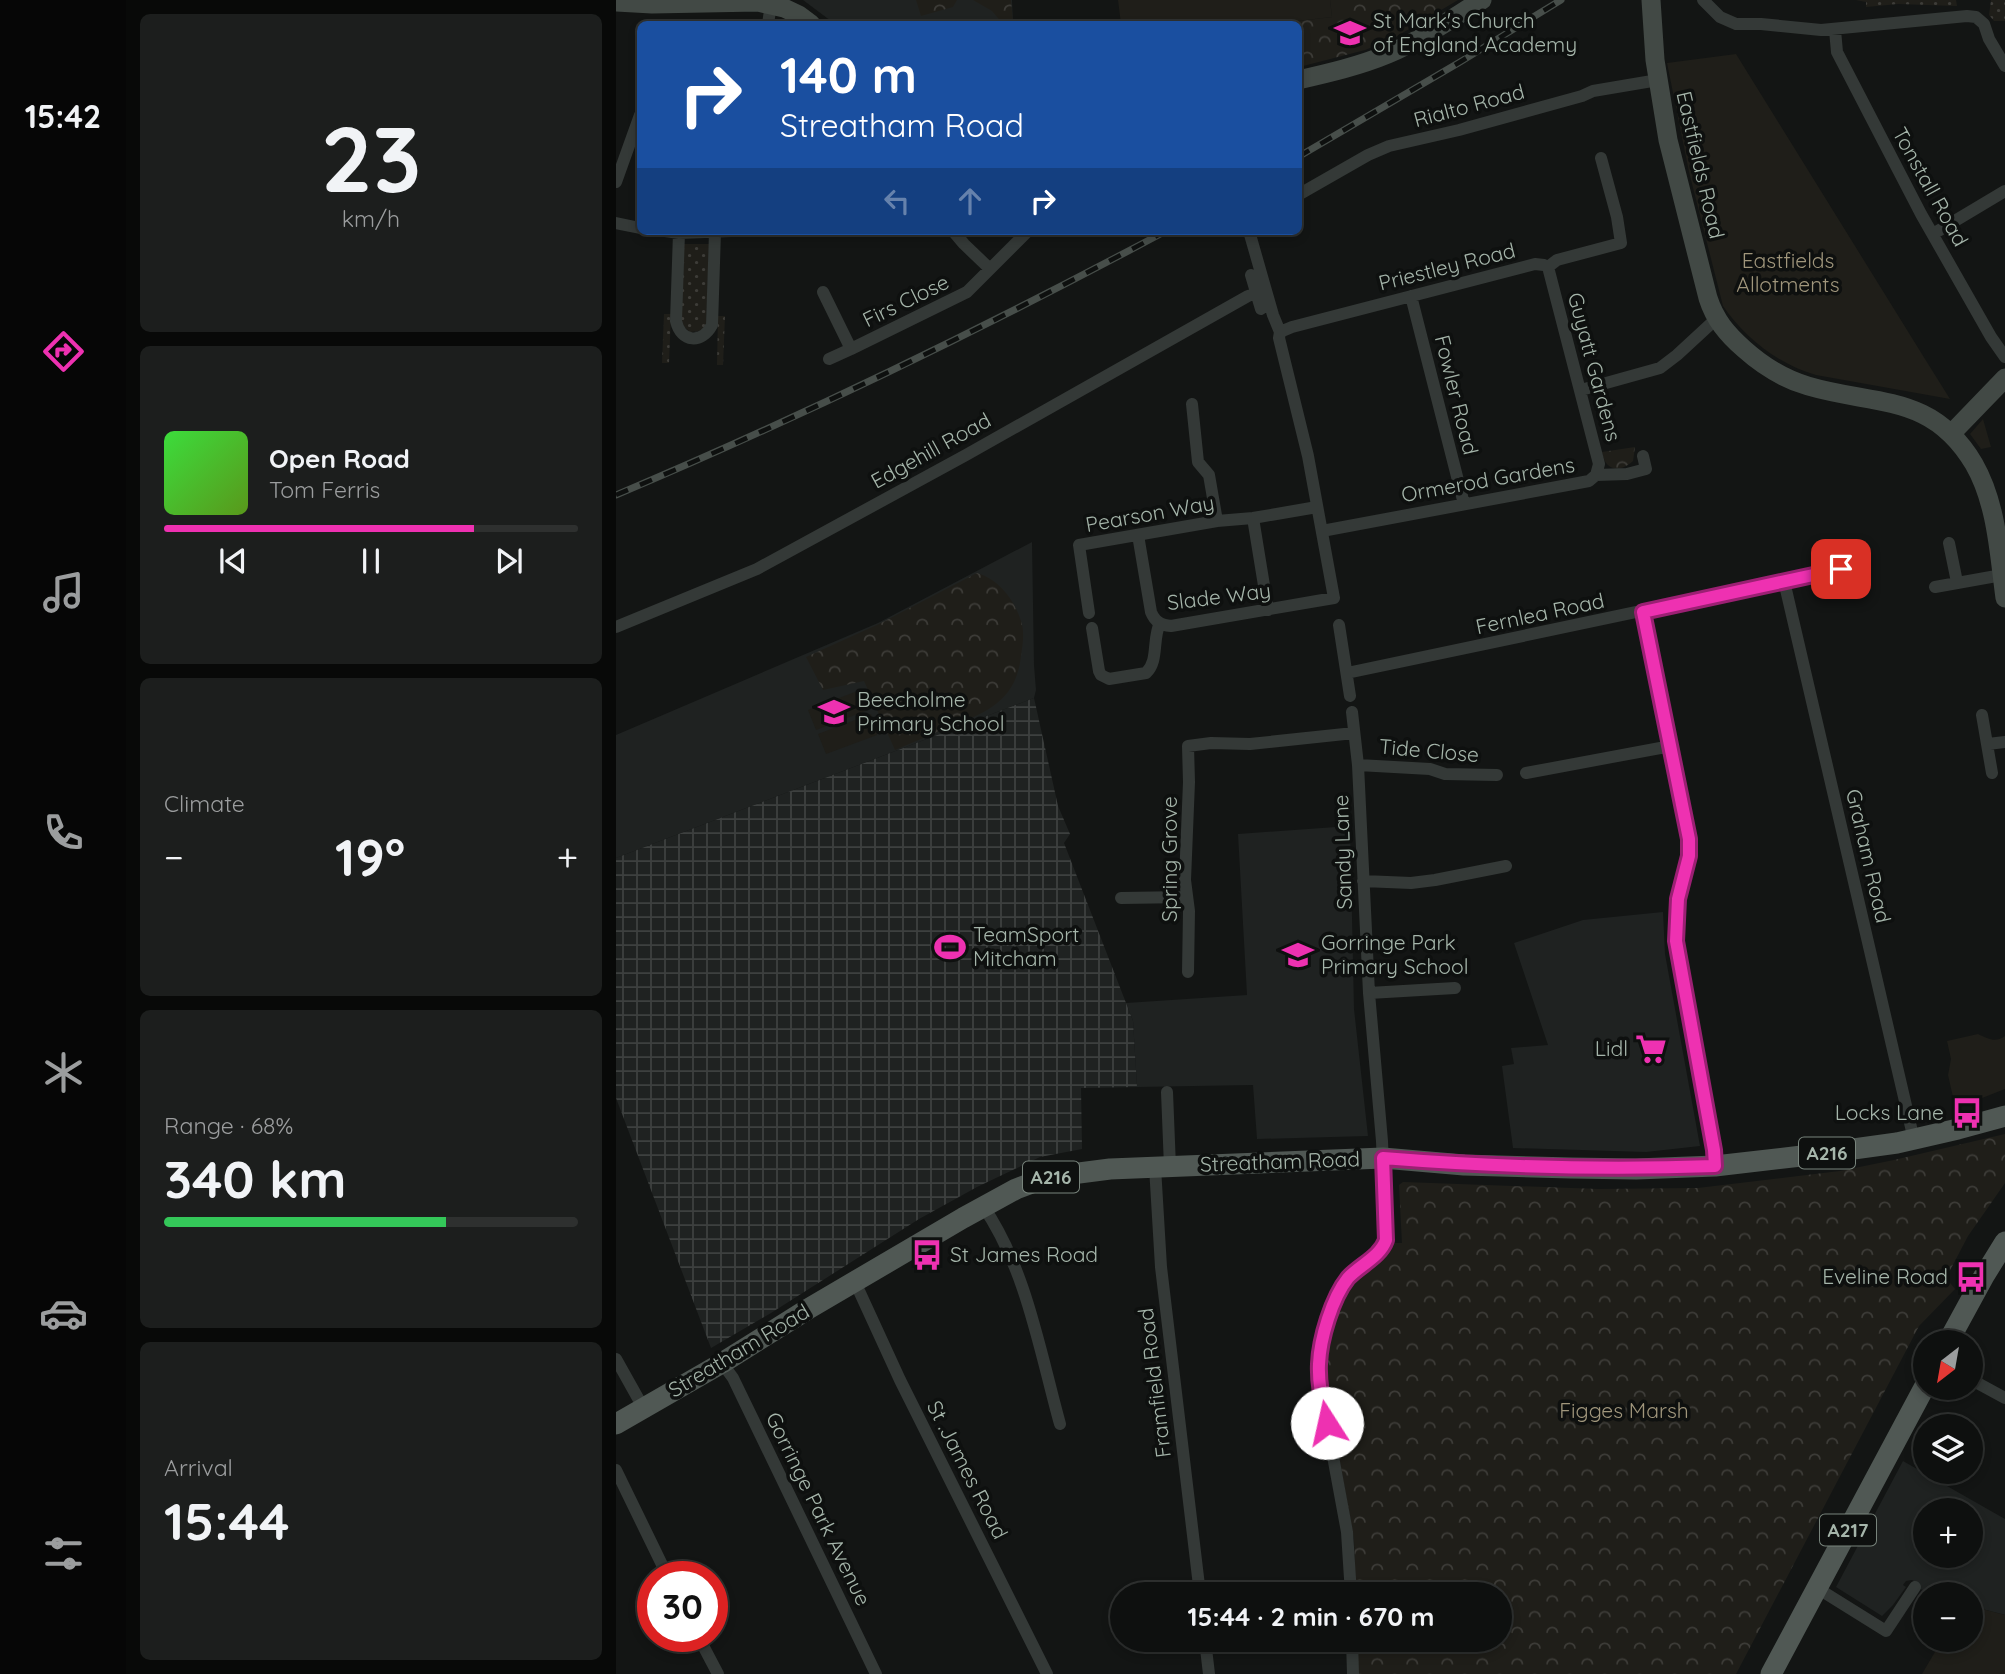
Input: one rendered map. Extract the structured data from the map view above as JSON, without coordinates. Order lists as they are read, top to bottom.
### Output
{
  "streets": {
    "main road": ["A216", "Streatham Road", "A217"],
    "street": [
      "Rialto Road",
      "Eastfields Road",
      "Tonstall Road",
      "Priestley Road",
      "Firs Close",
      "Guyatt Gardens",
      "Fowler Road",
      "Edgehill Road",
      "Ormerod Gardens",
      "Pearson Way",
      "Slade Way",
      "Fernlea Road",
      "Tide Close",
      "Sandy Lane",
      "Graham Road",
      "Spring Grove",
      "Framfield Road",
      "St .James Road",
      "Gorringe Park Avenue"
    ]
  },
  "crossings": [
    ["Rialto Road", "Eastfields Road"],
    ["Priestley Road", "Guyatt Gardens"],
    ["Priestley Road", "Fowler Road"],
    ["Guyatt Gardens", "Ormerod Gardens"],
    ["Fowler Road", "Ormerod Gardens"],
    ["Ormerod Gardens", "Slade Way"],
    ["Pearson Way", "Slade Way"],
    ["Fernlea Road", "Graham Road"],
    ["Tide Close", "Sandy Lane"],
    ["Sandy Lane", "Spring Grove"],
    ["Sandy Lane", "Streatham Road"],
    ["Graham Road", "Streatham Road"],
    ["Streatham Road", "Framfield Road"],
    ["Streatham Road", "St .James Road"],
    ["Streatham Road", "Gorringe Park Avenue"]
  ],
  "parks": ["Eastfields Allotments", "Figges Marsh"],
  "places": {
    "school or university": ["St Mark's Church of England Academy", "Beecholme Primary School", "Gorringe Park Primary School"],
    "sports": ["TeamSport Mitcham"],
    "supermarket": ["Lidl"],
    "bus stop": ["Locks Lane", "St James Road", "Eveline Road"]
  },
  "north": "bottom left",
  "page": {
    "tabs": "15:42",
    "tile": [
      ["23", "km/h"],
      "Climate",
      ["Range · 68%", "340 km"],
      ["Arrival", "15:44"]
    ],
    "turn": ["140 m", "Streatham Road"],
    "song": ["Open Road", "Tom Ferris"],
    "heat": ["−", "19°", "+"],
    "map_buttons": ["+", "−"],
    "limit": "30",
    "trip": "15:44 · 2 min · 670 m"
  }
}
